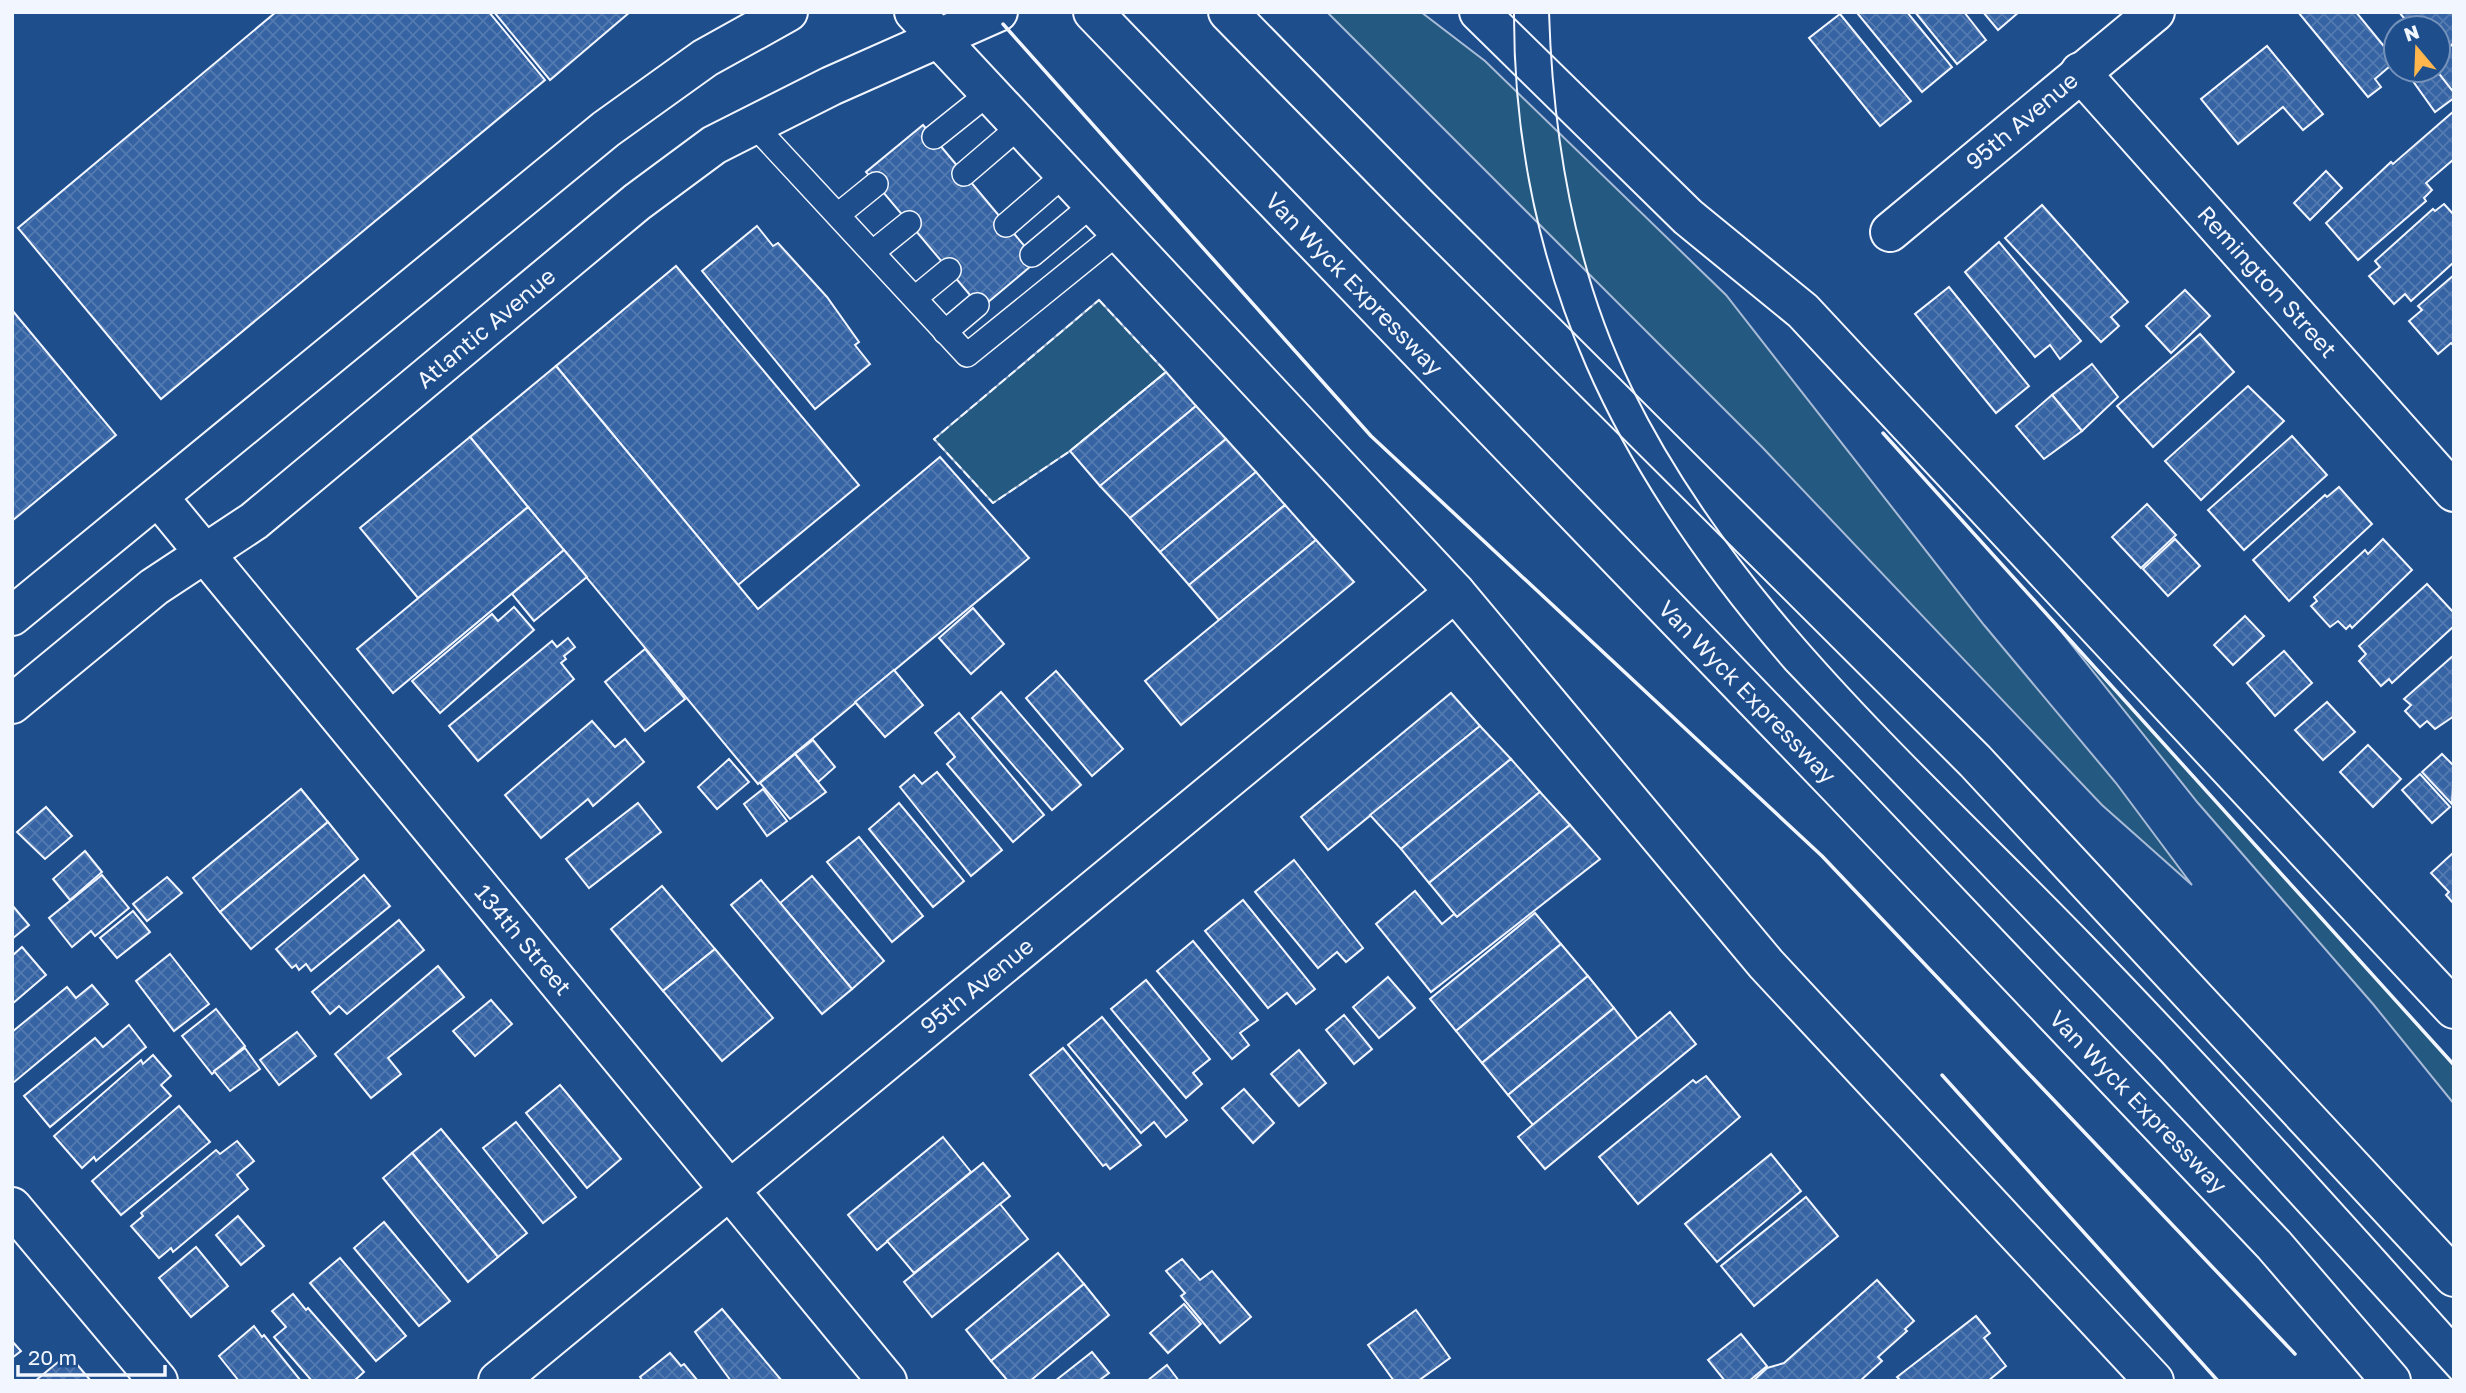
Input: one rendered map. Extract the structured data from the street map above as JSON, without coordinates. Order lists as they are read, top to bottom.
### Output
{
  "streets": {
    "main road": [
      "95th Avenue",
      "Remington Street",
      "Van Wyck Expressway",
      "Atlantic Avenue",
      "134th Street"
    ]
  },
  "crossings": [
    ["95th Avenue", "Remington Street"],
    ["95th Avenue", "134th Street"],
    ["Atlantic Avenue", "134th Street"]
  ],
  "scale_bar": "20 m",
  "north": "top"
}
